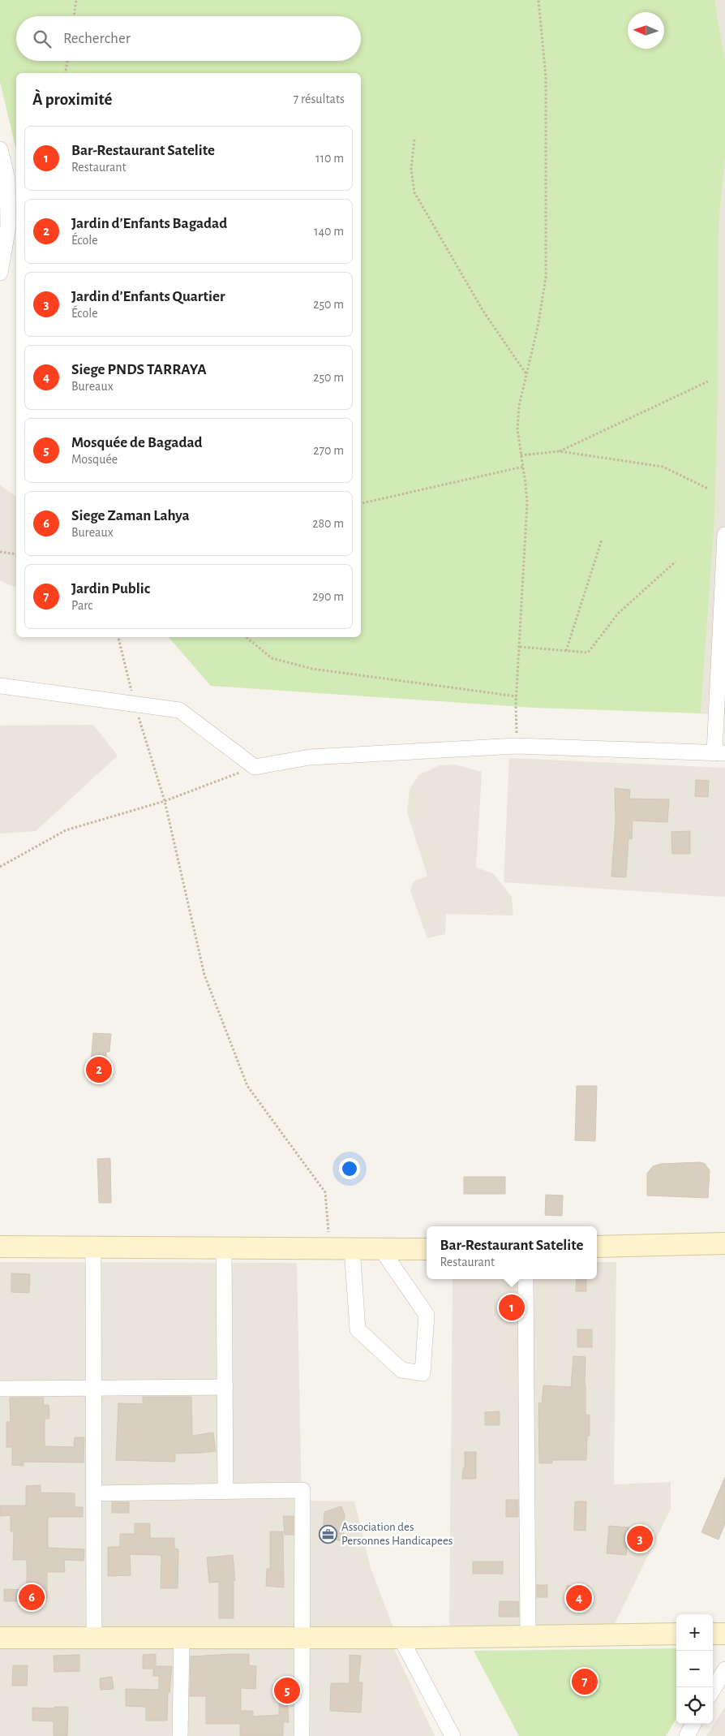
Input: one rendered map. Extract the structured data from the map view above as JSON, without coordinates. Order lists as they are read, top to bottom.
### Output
{
  "places": {
    "office": ["Association des Personnes Handicapees"]
  },
  "north": "left",
  "page": {
    "search": "Rechercher",
    "heading": ["À proximité", "7 résultats"],
    "list": [
      {
        "mark": "1",
        "name": "Bar-Restaurant Satelite",
        "note": "Restaurant",
        "value": "110 m"
      },
      {
        "mark": "2",
        "name": "Jardin d’Enfants Bagadad",
        "note": "École",
        "value": "140 m"
      },
      {
        "mark": "3",
        "name": "Jardin d’Enfants Quartier",
        "note": "École",
        "value": "250 m"
      },
      {
        "mark": "4",
        "name": "Siege PNDS TARRAYA",
        "note": "Bureaux",
        "value": "250 m"
      },
      {
        "mark": "5",
        "name": "Mosquée de Bagadad",
        "note": "Mosquée",
        "value": "270 m"
      },
      {
        "mark": "6",
        "name": "Siege Zaman Lahya",
        "note": "Bureaux",
        "value": "280 m"
      },
      {
        "mark": "7",
        "name": "Jardin Public",
        "note": "Parc",
        "value": "290 m"
      }
    ],
    "pins": [
      "2",
      "1",
      "3",
      "6",
      "4",
      "7",
      "5"
    ],
    "popup": ["Bar-Restaurant Satelite", "Restaurant"],
    "map_buttons": ["+", "−"]
  }
}
